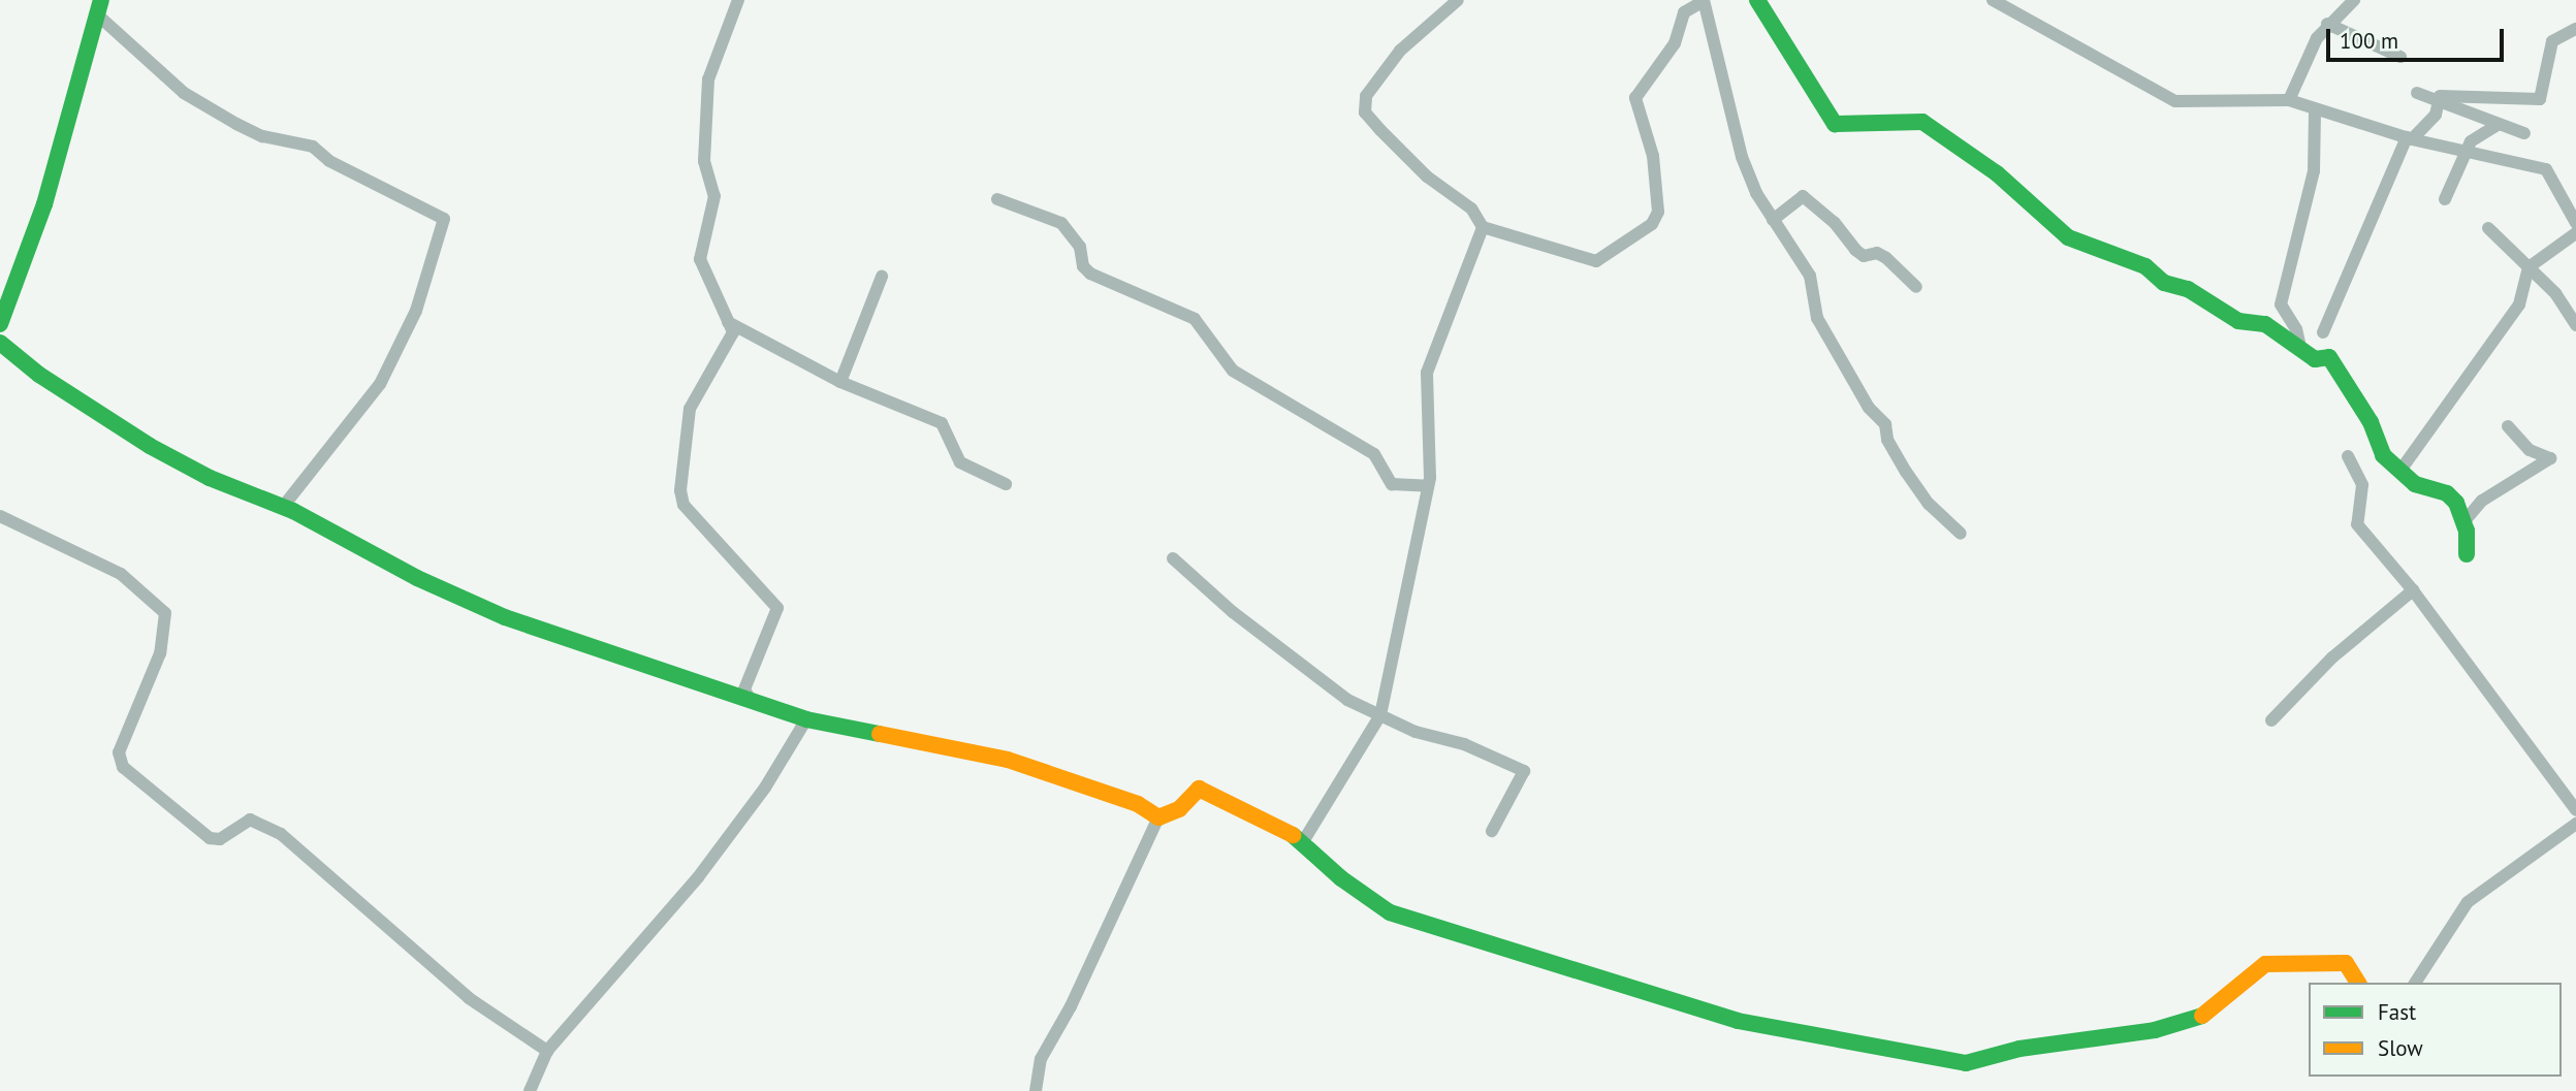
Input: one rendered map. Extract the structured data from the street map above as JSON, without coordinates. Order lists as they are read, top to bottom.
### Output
{
  "legend": ["Fast", "Slow"],
  "scale_bar": "100 m"
}
